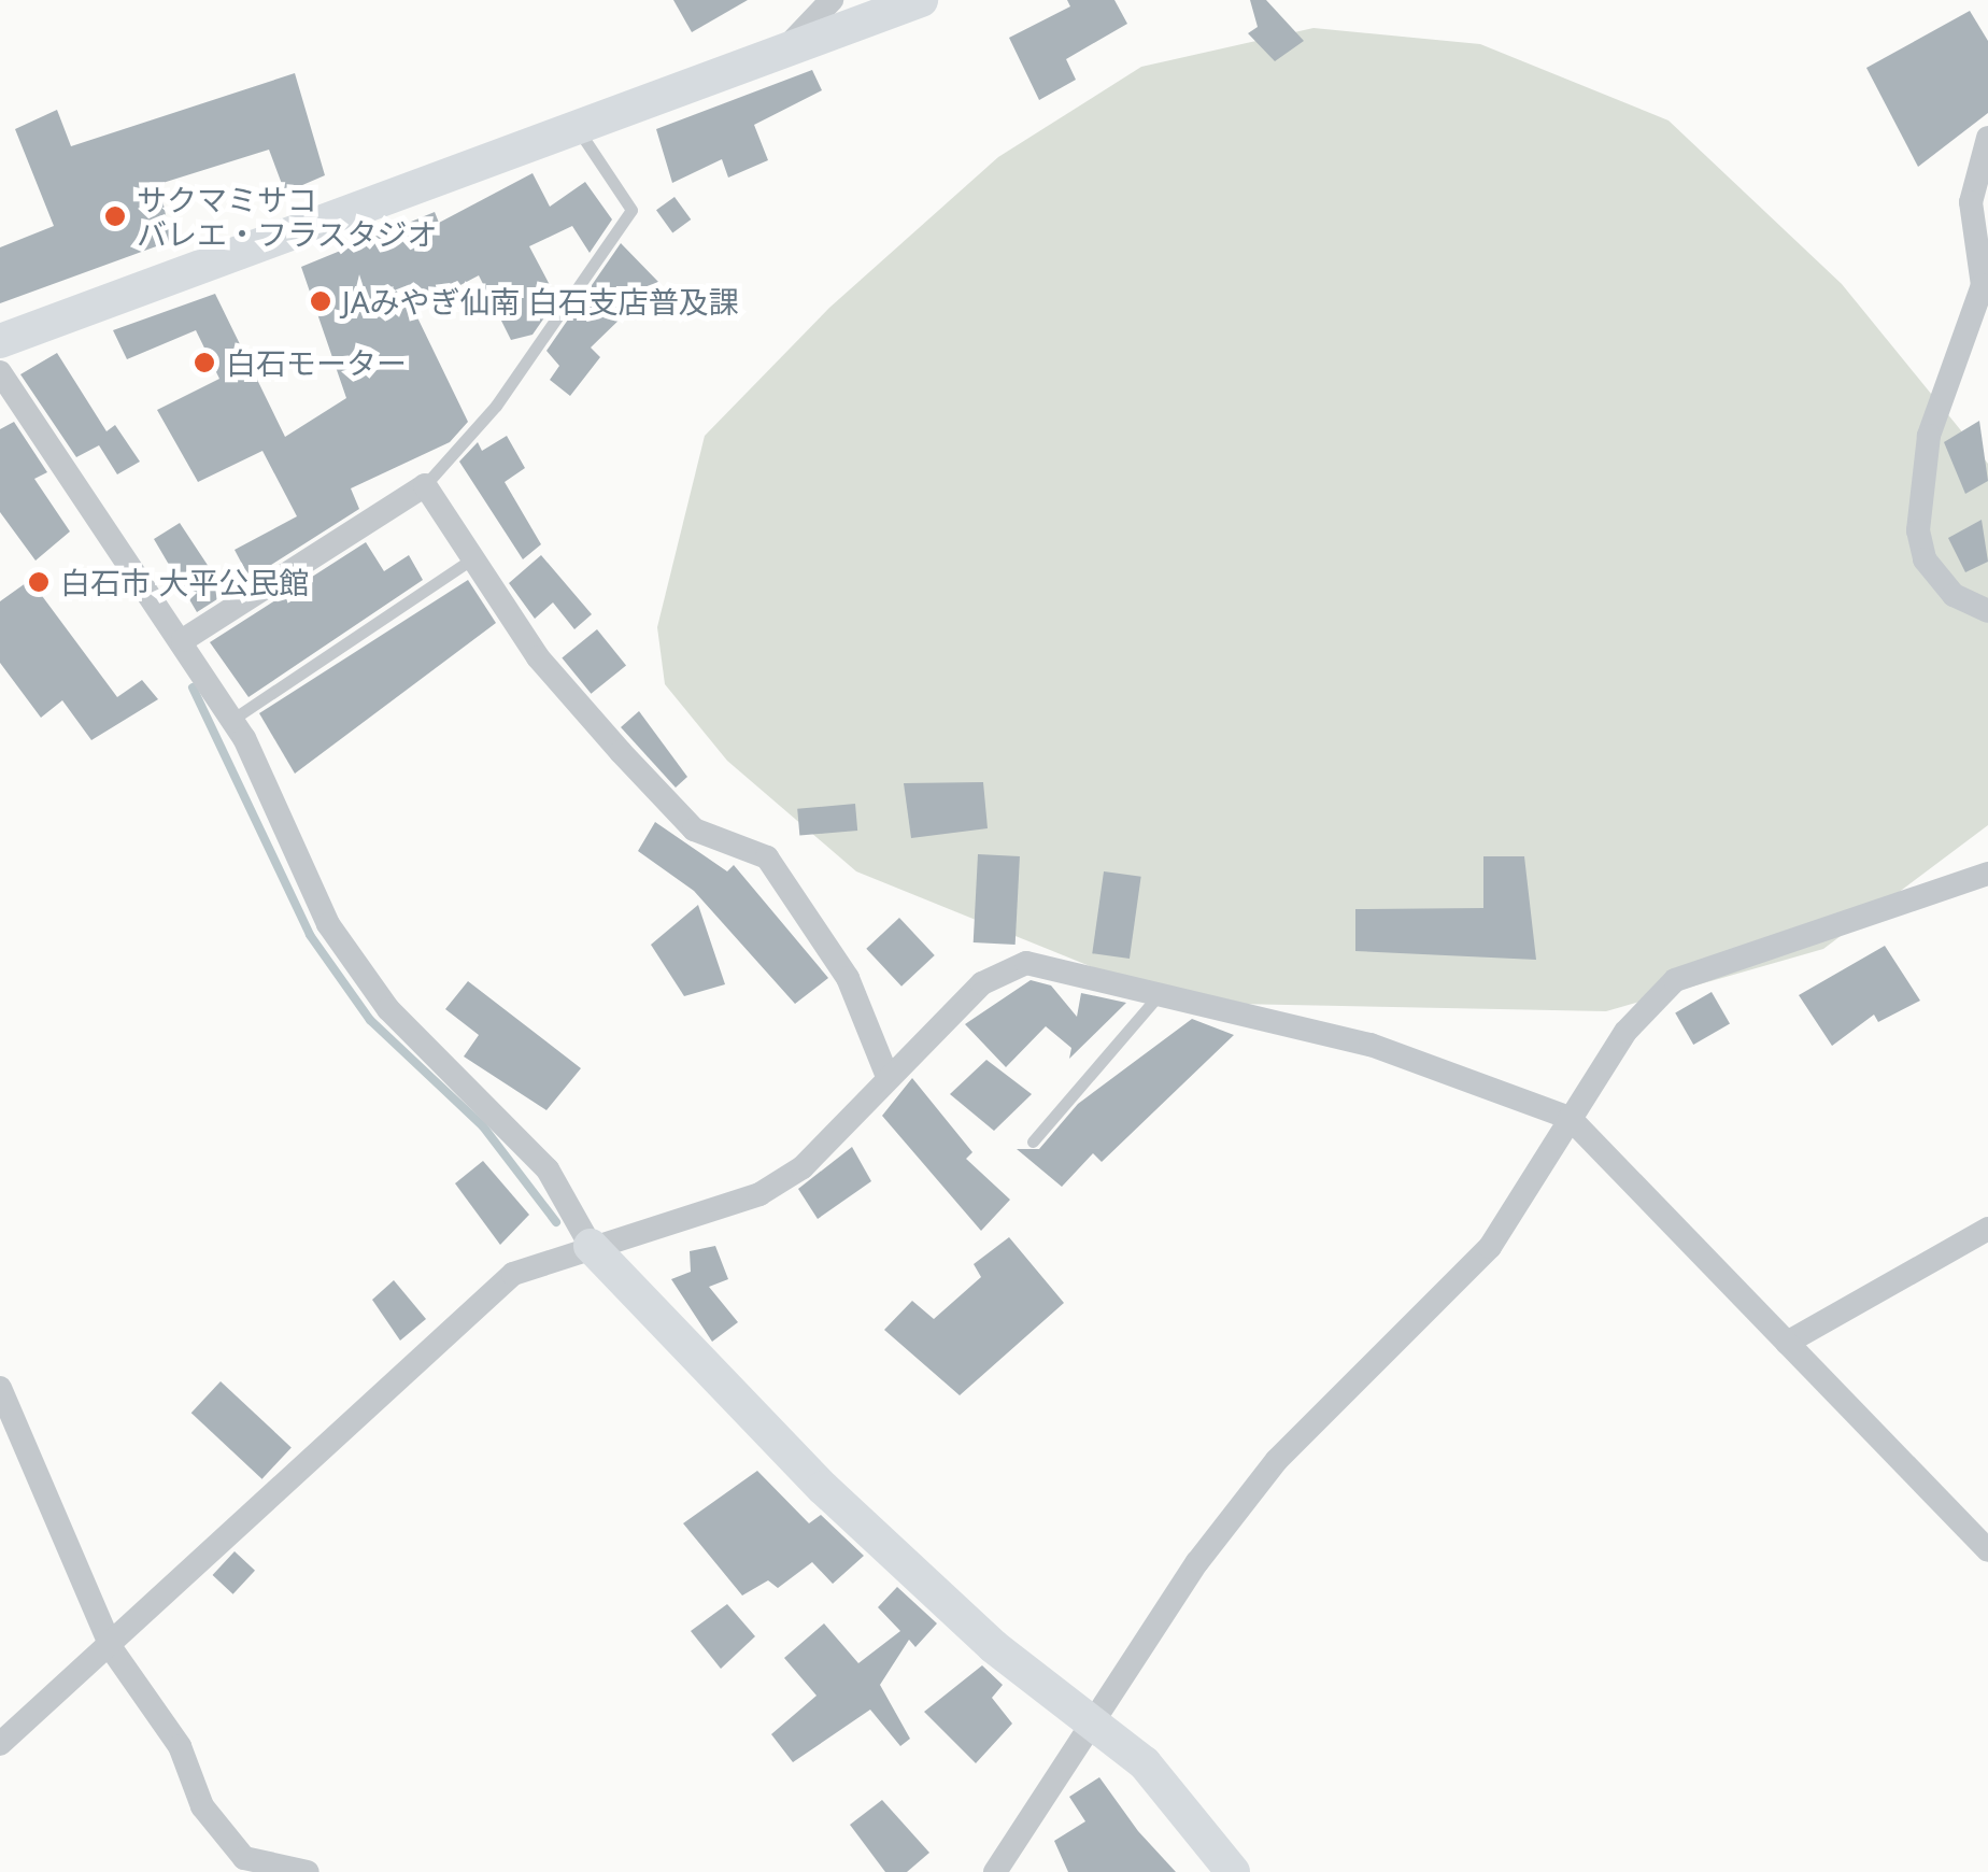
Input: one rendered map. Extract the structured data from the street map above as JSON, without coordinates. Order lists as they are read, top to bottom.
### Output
{
  "places": [
    "サクマミサコ バレエ・フラスタジオ",
    "JAみやぎ仙南 白石支店普及課",
    "白石モーター",
    "白石市 大平公民館"
  ]
}
